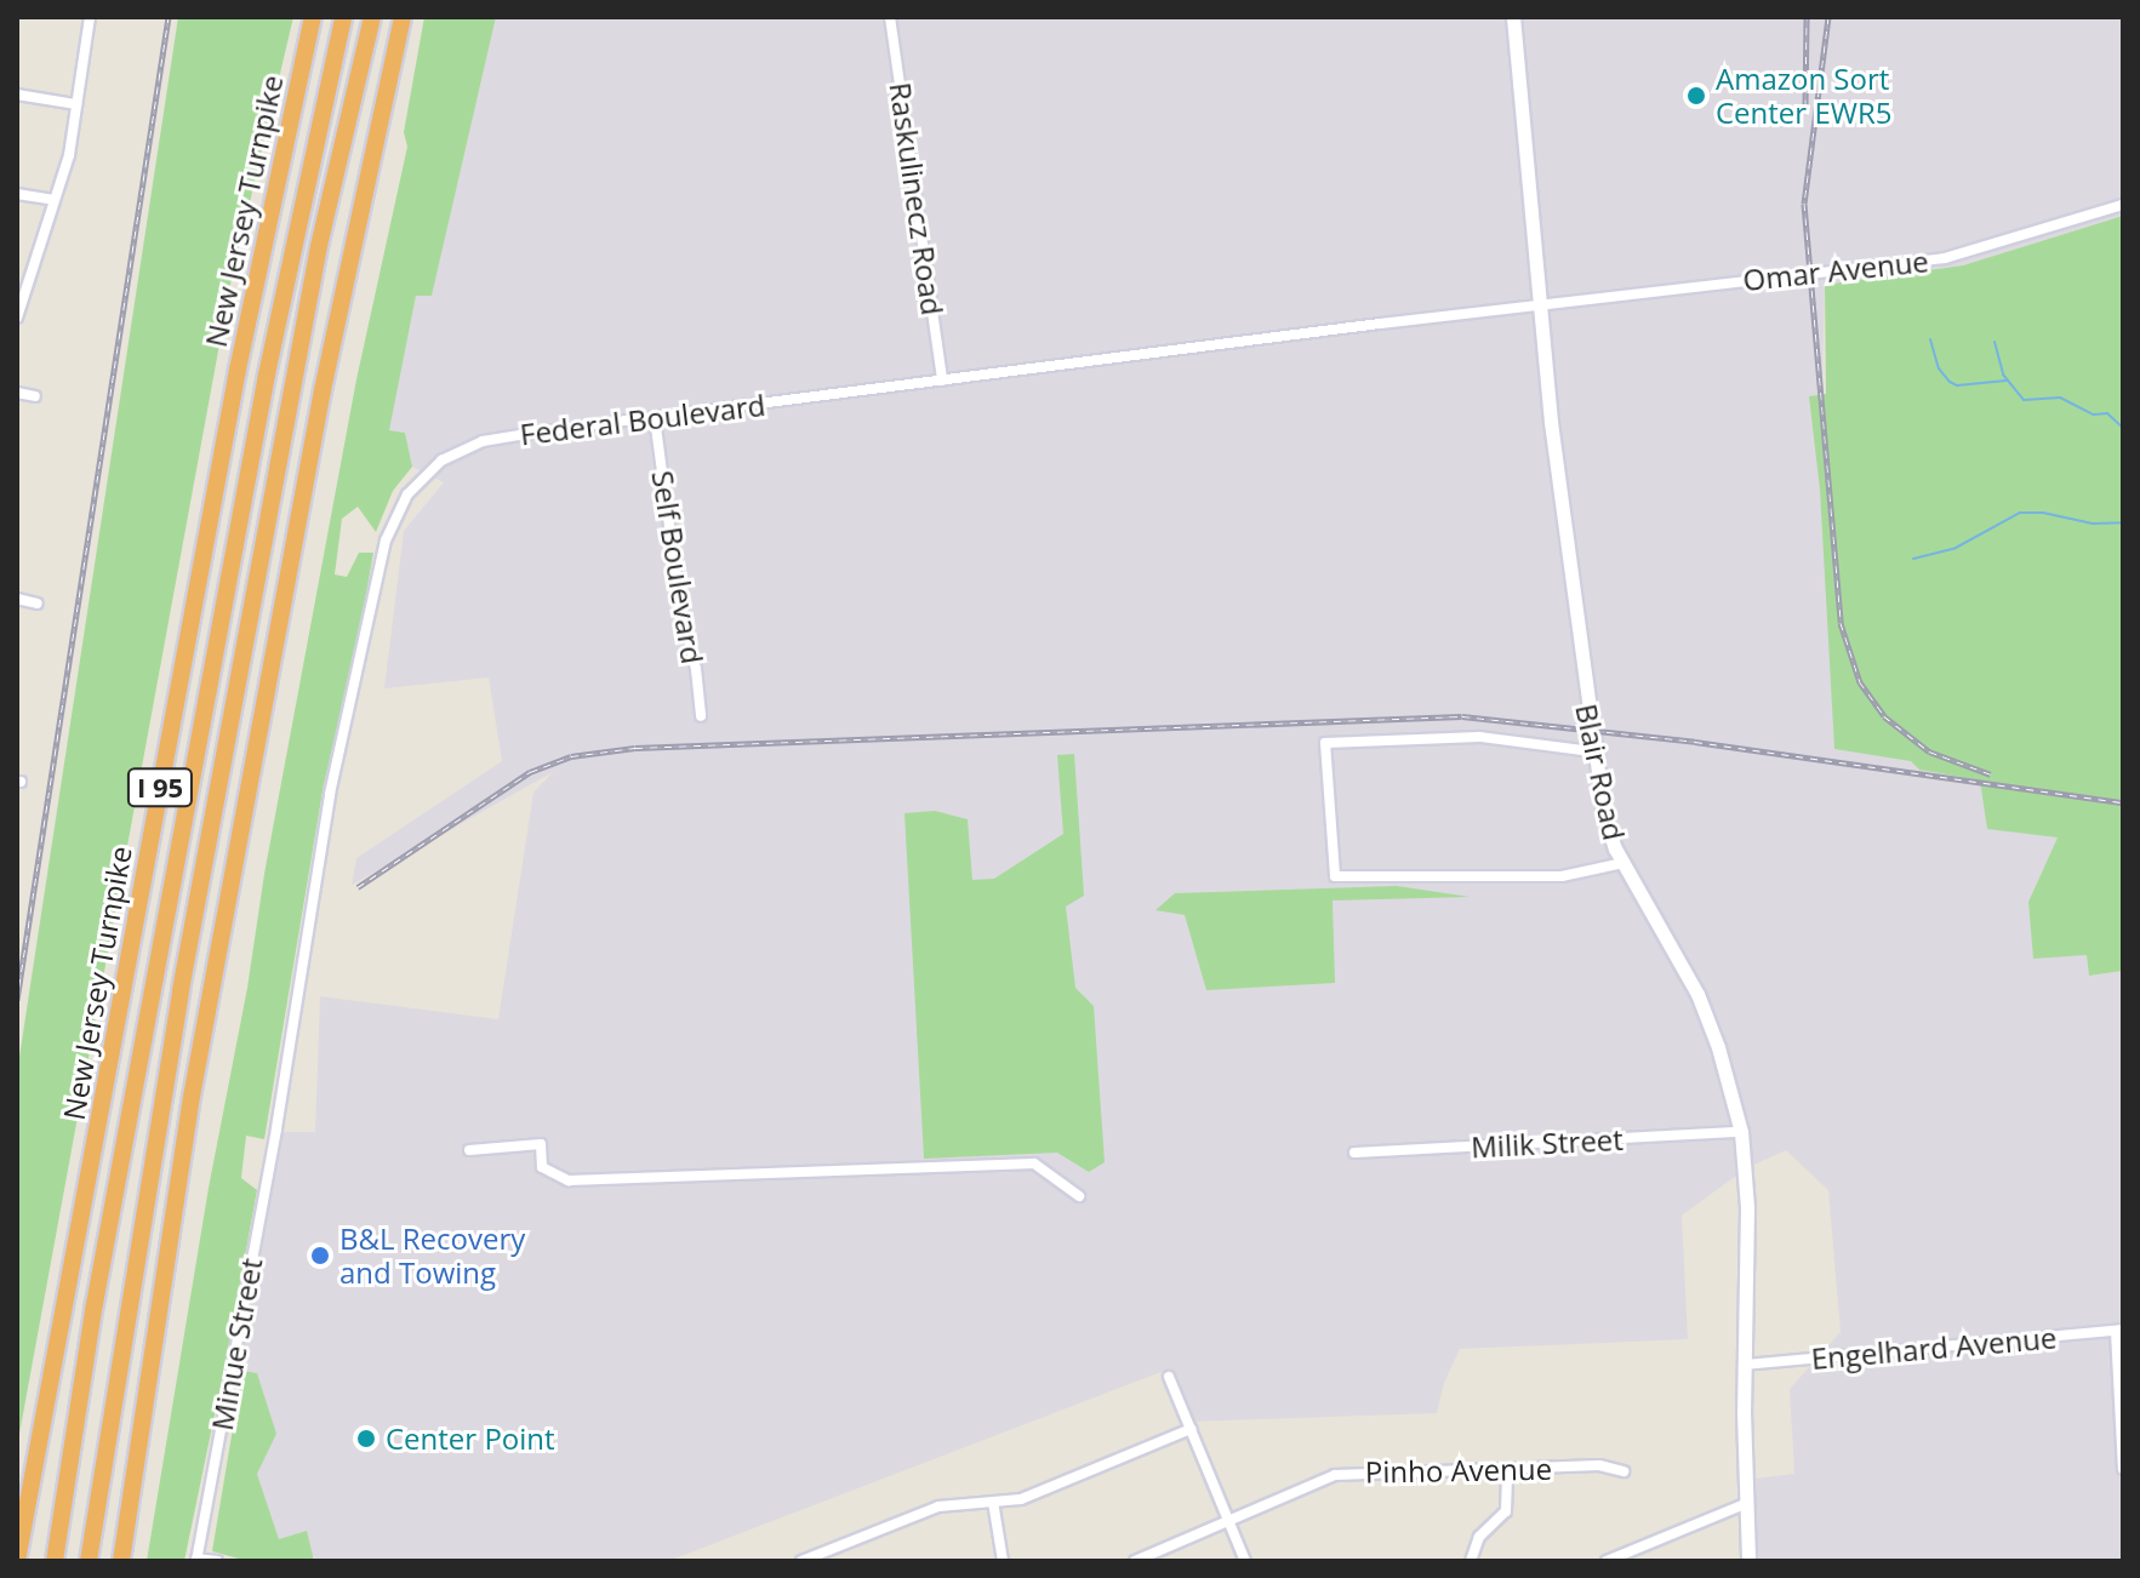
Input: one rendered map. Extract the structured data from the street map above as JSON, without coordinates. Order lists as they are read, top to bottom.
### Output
{
  "streets": {
    "highway": ["New Jersey Turnpike", "I 95"],
    "street": [
      "Raskulinecz Road",
      "Omar Avenue",
      "Federal Boulevard",
      "Self Boulevard",
      "Blair Road",
      "Milik Street",
      "Minue Street",
      "Engelhard Avenue",
      "Pinho Avenue"
    ]
  },
  "crossings": [
    ["Raskulinecz Road", "Federal Boulevard"],
    ["Omar Avenue", "Federal Boulevard"],
    ["Omar Avenue", "Blair Road"],
    ["Federal Boulevard", "Self Boulevard"],
    ["Federal Boulevard", "Blair Road"],
    ["Federal Boulevard", "Minue Street"],
    ["Blair Road", "Milik Street"],
    ["Blair Road", "Engelhard Avenue"]
  ],
  "places": ["Amazon Sort Center EWR5", "B&L Recovery and Towing", "Center Point"]
}
